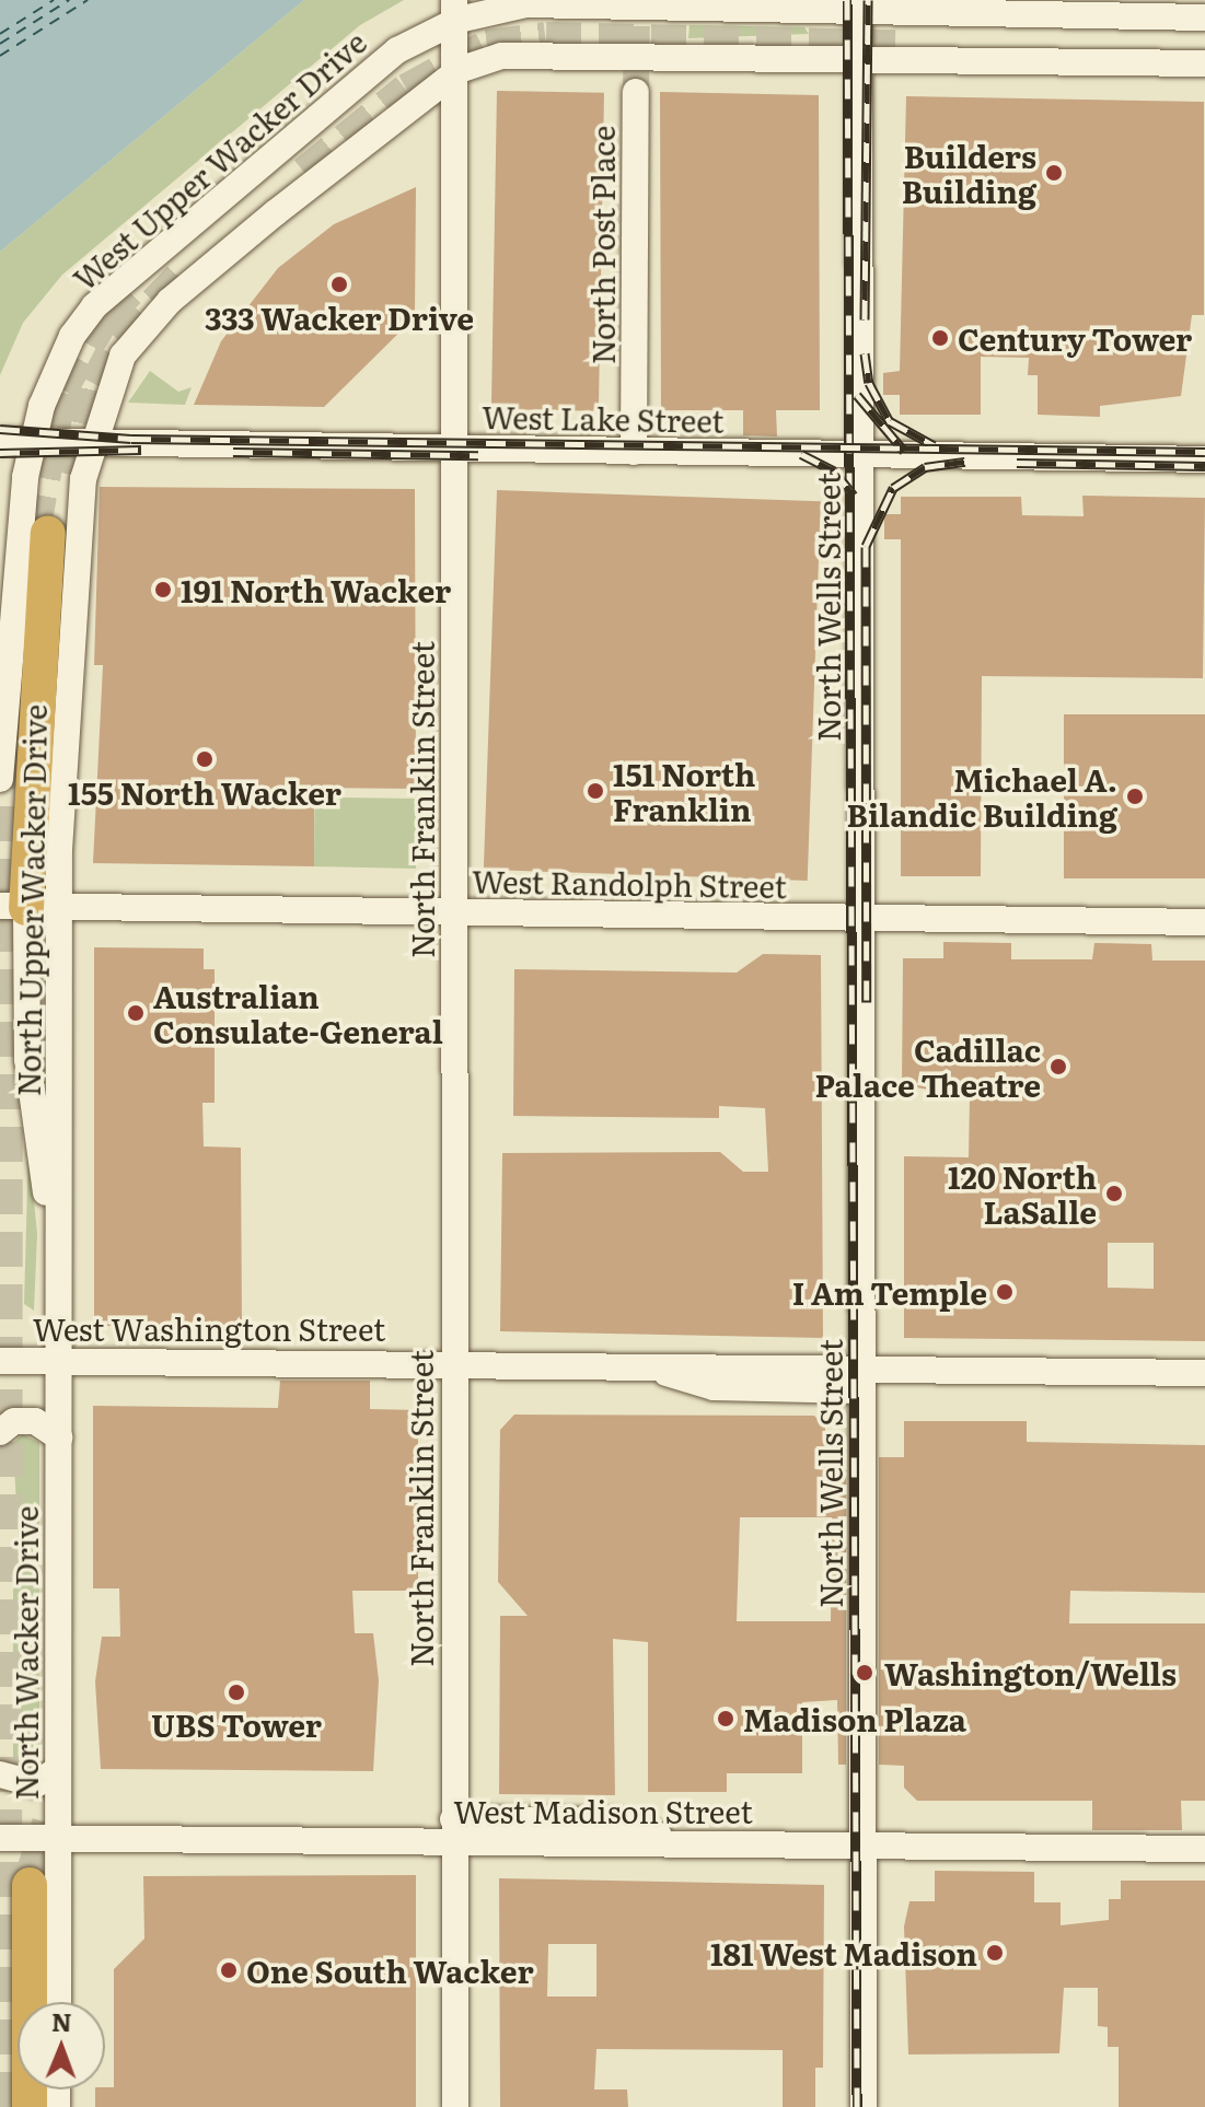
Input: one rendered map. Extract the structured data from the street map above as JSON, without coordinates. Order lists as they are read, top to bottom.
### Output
{
  "streets": {
    "main road": [
      "West Upper Wacker Drive",
      "North Post Place",
      "West Lake Street",
      "North Wells Street",
      "North Franklin Street",
      "West Randolph Street",
      "North Upper Wacker Drive",
      "West Washington Street",
      "North Wacker Drive",
      "West Madison Street"
    ]
  },
  "crossings": [
    ["West Upper Wacker Drive", "West Lake Street"],
    ["West Upper Wacker Drive", "North Wells Street"],
    ["West Upper Wacker Drive", "North Franklin Street"],
    ["West Upper Wacker Drive", "North Upper Wacker Drive"],
    ["North Post Place", "West Lake Street"],
    ["West Lake Street", "North Wells Street"],
    ["West Lake Street", "North Franklin Street"],
    ["West Lake Street", "North Upper Wacker Drive"],
    ["North Wells Street", "West Randolph Street"],
    ["North Wells Street", "West Washington Street"],
    ["North Wells Street", "West Madison Street"],
    ["North Franklin Street", "West Randolph Street"],
    ["North Franklin Street", "West Washington Street"],
    ["North Franklin Street", "West Madison Street"],
    ["West Randolph Street", "North Upper Wacker Drive"],
    ["North Upper Wacker Drive", "West Washington Street"],
    ["North Upper Wacker Drive", "North Wacker Drive"],
    ["West Washington Street", "North Wacker Drive"],
    ["North Wacker Drive", "West Madison Street"]
  ],
  "places": [
    "Builders Building",
    "333 Wacker Drive",
    "Century Tower",
    "191 North Wacker",
    "155 North Wacker",
    "151 North Franklin",
    "Michael A. Bilandic Building",
    "Australian Consulate-General",
    "Cadillac Palace Theatre",
    "120 North LaSalle",
    "I Am Temple",
    "Washington/Wells",
    "UBS Tower",
    "Madison Plaza",
    "181 West Madison",
    "One South Wacker"
  ],
  "north": "top"
}
